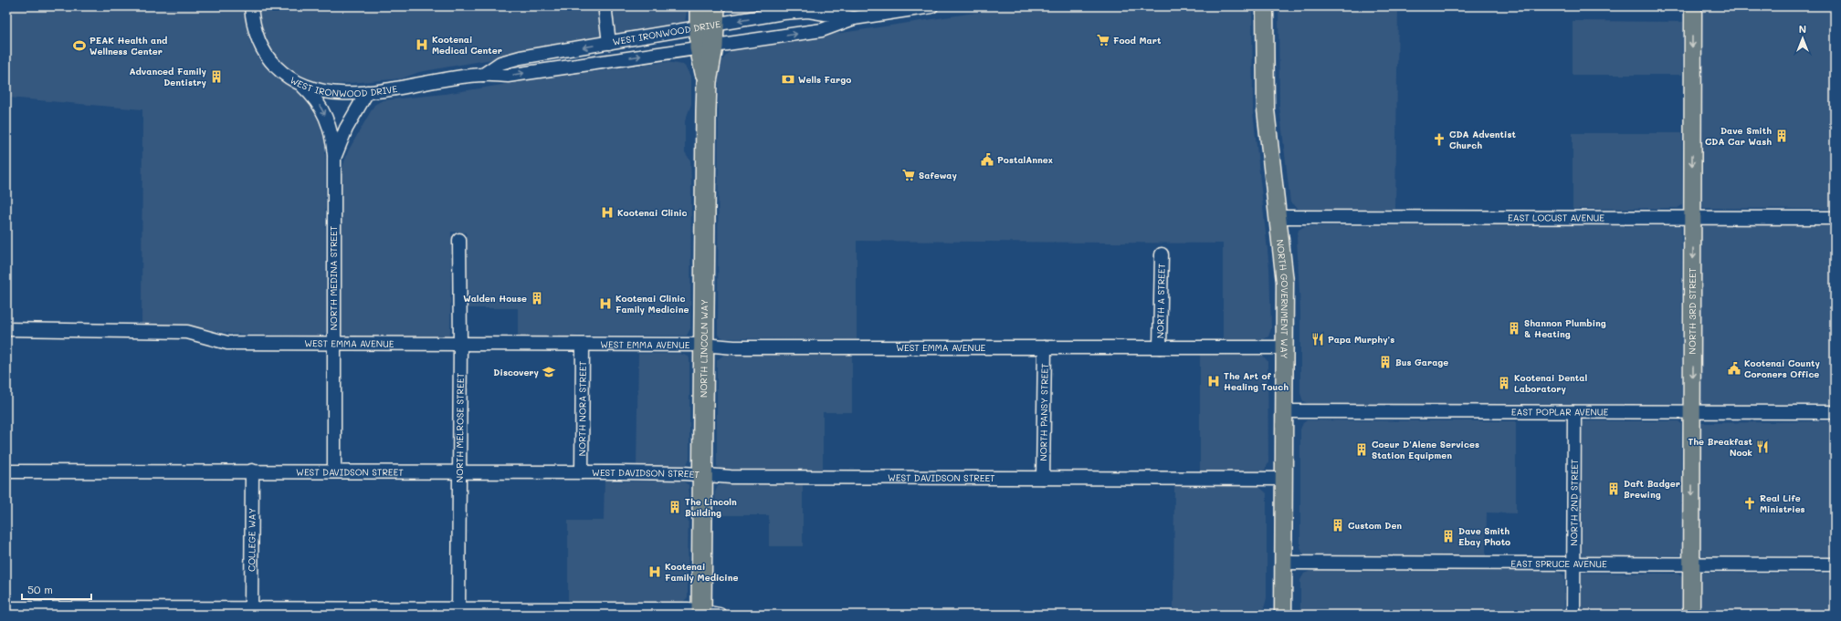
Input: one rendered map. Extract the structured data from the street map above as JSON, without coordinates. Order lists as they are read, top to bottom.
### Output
{
  "streets": {
    "highway": ["NORTH LINCOLN WAY"],
    "main road": ["NORTH GOVERNMENT WAY", "NORTH 3RD STREET"],
    "street": [
      "WEST IRONWOOD DRIVE",
      "EAST LOCUST AVENUE",
      "NORTH MEDINA STREET",
      "NORTH A STREET",
      "WEST EMMA AVENUE",
      "NORTH NORA STREET",
      "NORTH PANSY STREET",
      "EAST POPLAR AVENUE",
      "NORTH MELROSE STREET",
      "WEST DAVIDSON STREET",
      "NORTH 2ND STREET",
      "COLLEGE WAY",
      "EAST SPRUCE AVENUE"
    ]
  },
  "crossings": [
    ["WEST IRONWOOD DRIVE", "NORTH MEDINA STREET"],
    ["WEST IRONWOOD DRIVE", "NORTH LINCOLN WAY"],
    ["EAST LOCUST AVENUE", "NORTH GOVERNMENT WAY"],
    ["EAST LOCUST AVENUE", "NORTH 3RD STREET"],
    ["NORTH MEDINA STREET", "WEST EMMA AVENUE"],
    ["NORTH MEDINA STREET", "WEST DAVIDSON STREET"],
    ["NORTH GOVERNMENT WAY", "WEST EMMA AVENUE"],
    ["NORTH GOVERNMENT WAY", "EAST POPLAR AVENUE"],
    ["NORTH GOVERNMENT WAY", "WEST DAVIDSON STREET"],
    ["NORTH GOVERNMENT WAY", "EAST SPRUCE AVENUE"],
    ["NORTH A STREET", "WEST EMMA AVENUE"],
    ["NORTH 3RD STREET", "EAST POPLAR AVENUE"],
    ["NORTH 3RD STREET", "EAST SPRUCE AVENUE"],
    ["WEST EMMA AVENUE", "NORTH LINCOLN WAY"],
    ["WEST EMMA AVENUE", "NORTH NORA STREET"],
    ["WEST EMMA AVENUE", "NORTH PANSY STREET"],
    ["WEST EMMA AVENUE", "NORTH MELROSE STREET"],
    ["NORTH LINCOLN WAY", "WEST DAVIDSON STREET"],
    ["NORTH NORA STREET", "WEST DAVIDSON STREET"],
    ["NORTH PANSY STREET", "WEST DAVIDSON STREET"],
    ["EAST POPLAR AVENUE", "NORTH 2ND STREET"],
    ["NORTH MELROSE STREET", "WEST DAVIDSON STREET"],
    ["WEST DAVIDSON STREET", "COLLEGE WAY"],
    ["NORTH 2ND STREET", "EAST SPRUCE AVENUE"]
  ],
  "one_way": ["NORTH 3RD STREET"],
  "places": {
    "supermarket": ["Food Mart", "Safeway"],
    "hospital": [
      "Kootenai Medical Center",
      "Kootenai Clinic",
      "Kootenai Clinic Family Medicine",
      "The Art of Healing Touch",
      "Kootenai Family Medicine"
    ],
    "sports": ["PEAK Health and Wellness Center"],
    "building": [
      "Advanced Family Dentistry",
      "Dave Smith CDA Car Wash",
      "Walden House",
      "Shannon Plumbing & Heating",
      "Bus Garage",
      "Kootenai Dental Laboratory",
      "Coeur D'Alene Services Station Equipmen",
      "Daft Badger Brewing",
      "The Lincoln Building",
      "Custom Den",
      "Dave Smith Ebay Photo"
    ],
    "bank": ["Wells Fargo"],
    "church": ["CDA Adventist Church", "Real Life Ministries"],
    "public building": ["PostalAnnex", "Kootenai County Coroners Office"],
    "restaurant": ["Papa Murphy's", "The Breakfast Nook"],
    "school or university": ["Discovery"]
  },
  "scale_bar": "50 m",
  "north": "top"
}
